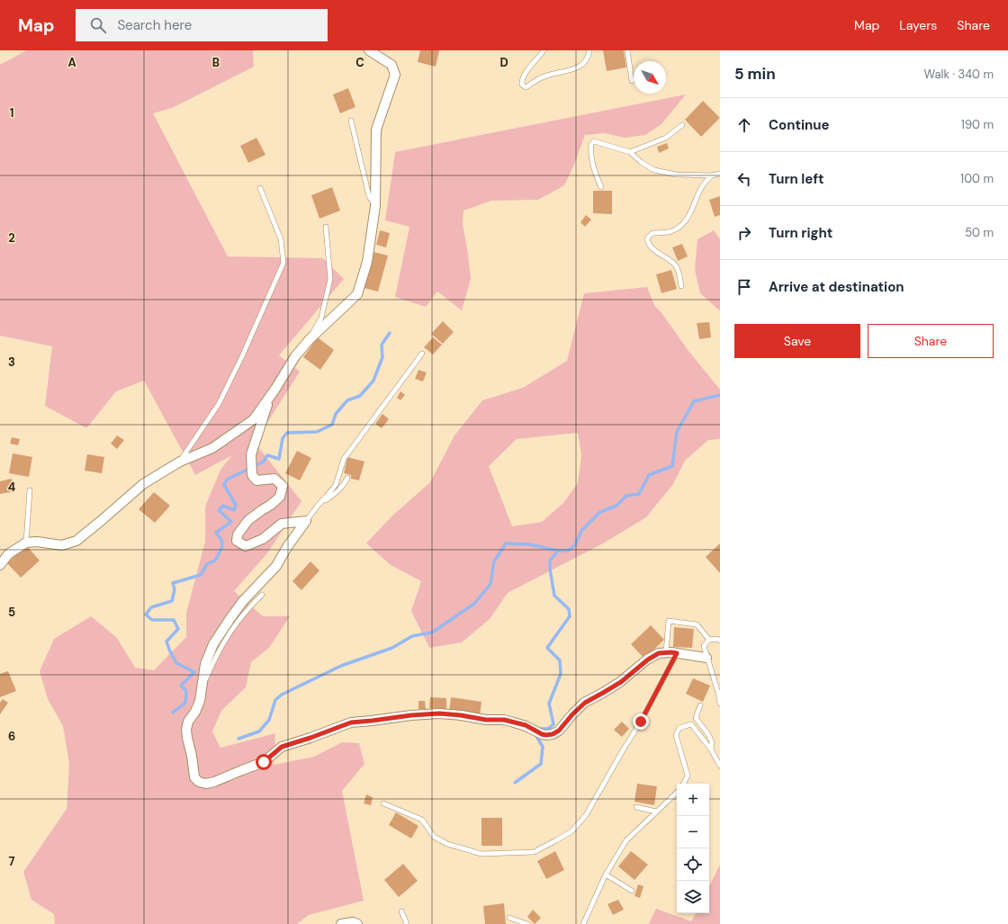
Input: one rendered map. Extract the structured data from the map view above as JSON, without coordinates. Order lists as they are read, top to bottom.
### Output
{
  "north": "bottom right",
  "page": {
    "header": "Map",
    "search": "Search here",
    "nav": ["Map", "Layers", "Share"],
    "heading": ["5 min", "Walk · 340 m"],
    "list": [
      ["Continue", "190 m"],
      ["Turn left", "100 m"],
      ["Turn right", "50 m"],
      "Arrive at destination"
    ],
    "buttons": ["Save", "Share"],
    "map_buttons": ["+", "−"]
  },
  "grid": {
    "columns": [
      "A",
      "B",
      "C",
      "D"
    ],
    "rows": [
      "1",
      "2",
      "3",
      "4",
      "5",
      "6",
      "7"
    ]
  }
}
